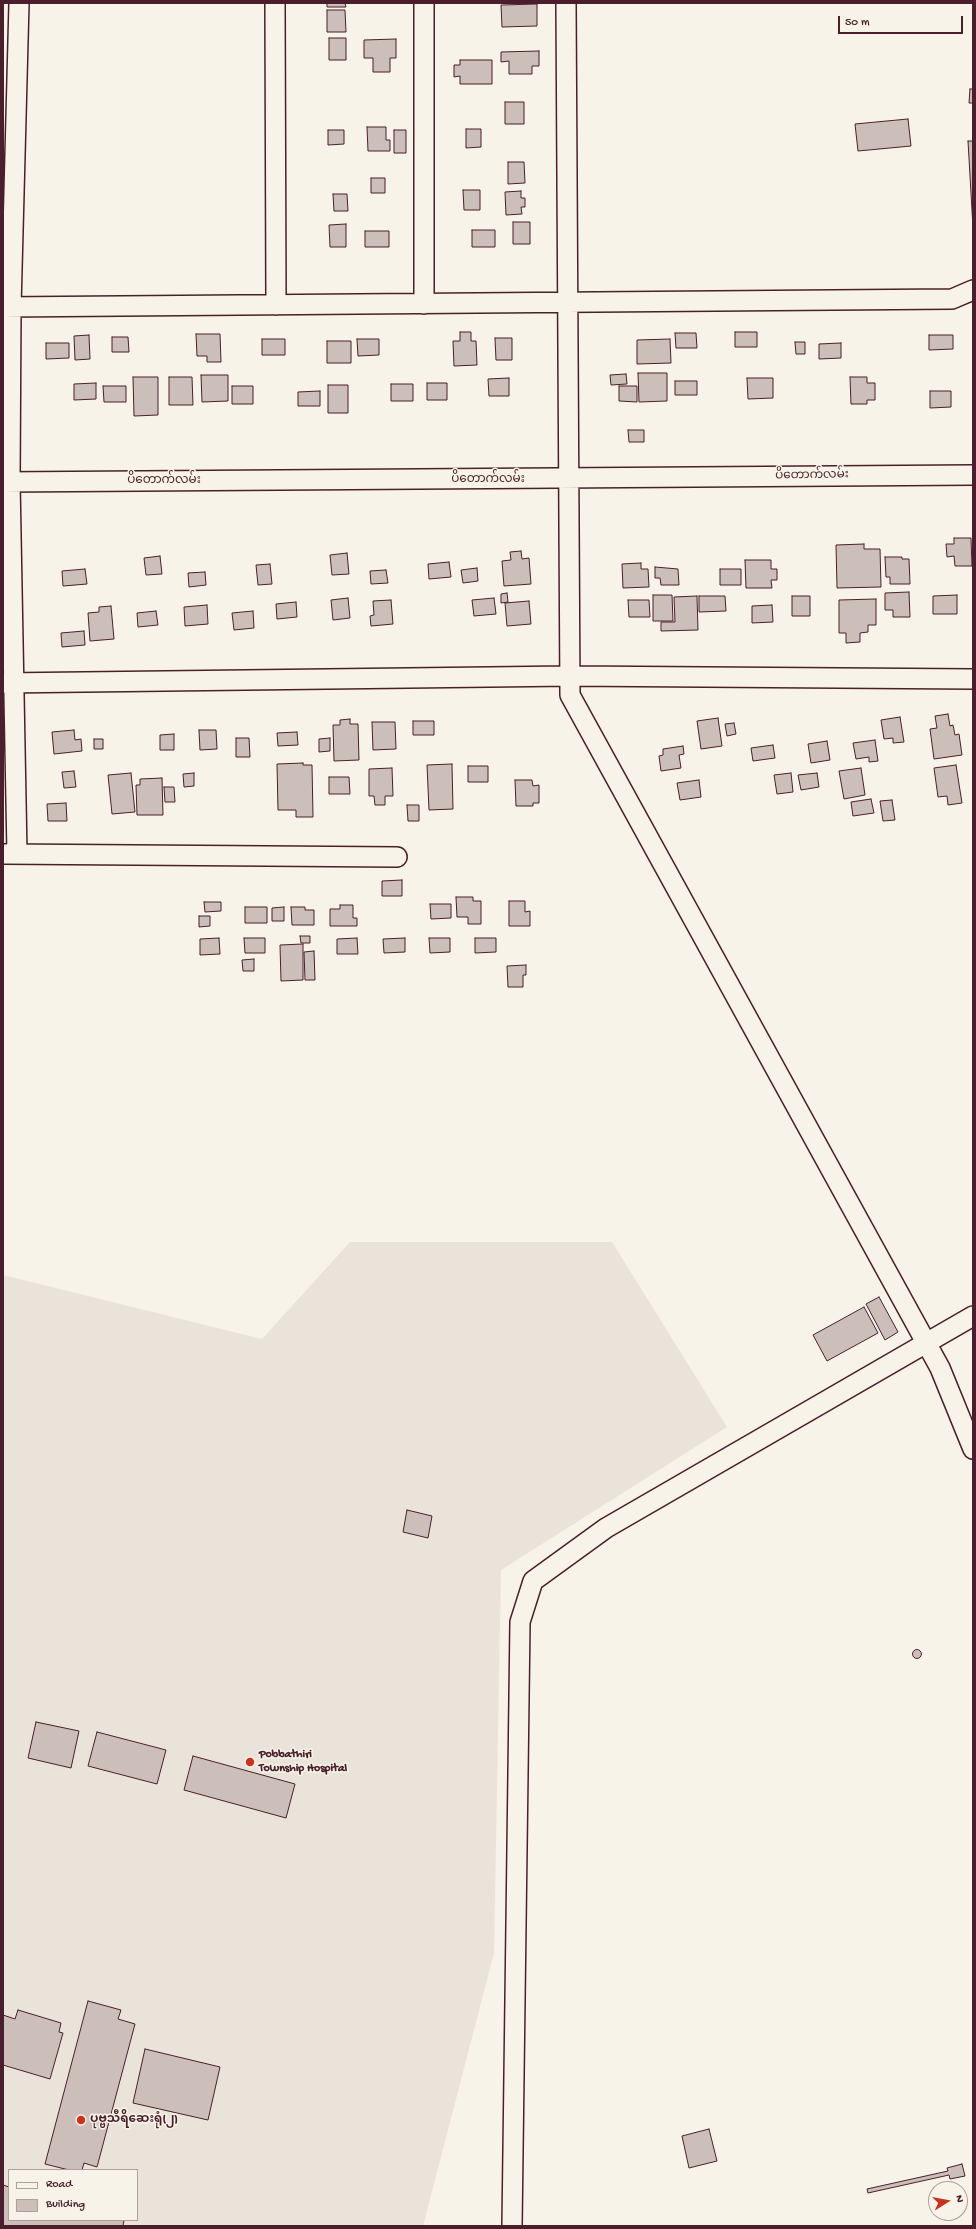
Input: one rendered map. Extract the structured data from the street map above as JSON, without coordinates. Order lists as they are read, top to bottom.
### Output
{
  "streets": {
    "street": ["ပိတောက်လမ်း"]
  },
  "places": ["Pobbathiri Township Hospital", "ပုဗ္ဗသီရိဆေးရုံ(၂)"],
  "legend": ["Road", "Building"],
  "scale_bar": "50 m",
  "north": "right"
}
